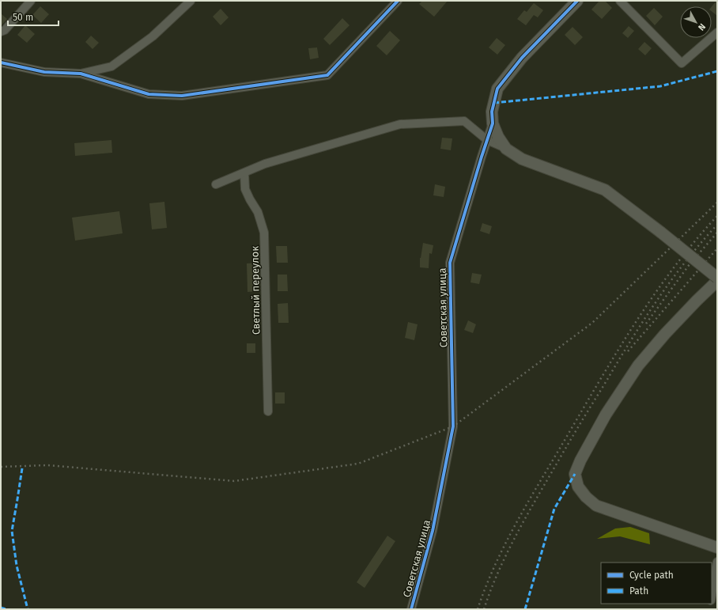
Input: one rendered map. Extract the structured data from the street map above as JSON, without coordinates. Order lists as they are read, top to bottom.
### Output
{
  "streets": {
    "street": ["Светлый переулок", "Советская улица"]
  },
  "legend": ["Cycle path", "Path"],
  "scale_bar": "50 m",
  "north": "bottom right"
}
